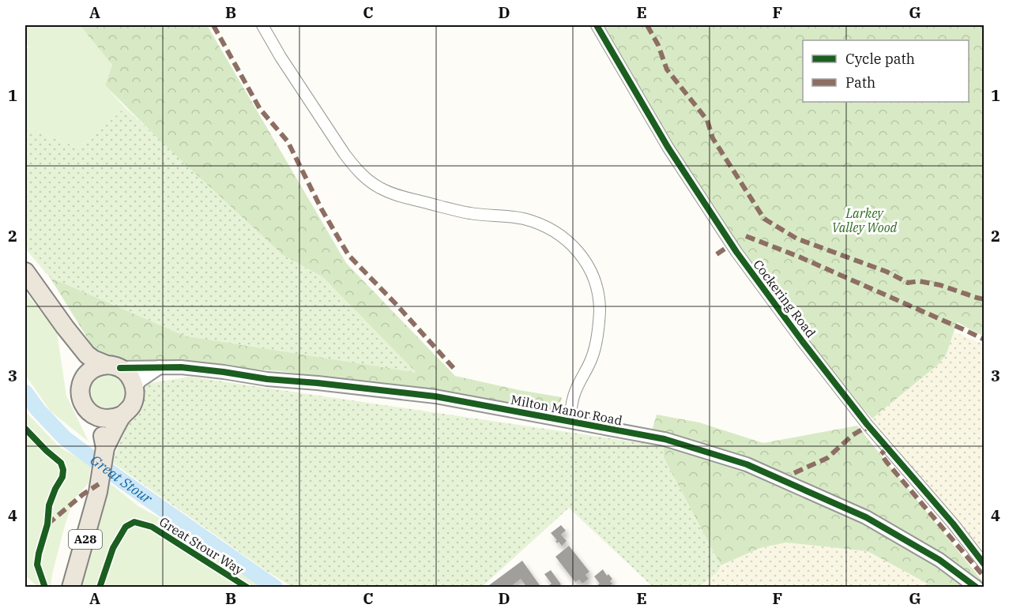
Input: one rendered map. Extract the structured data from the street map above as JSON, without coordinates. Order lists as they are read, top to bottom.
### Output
{
  "streets": {
    "highway": ["A28"],
    "street": ["Cockering Road", "Milton Manor Road"],
    "cycle path": ["Great Stour Way"]
  },
  "crossings": [
    ["Milton Manor Road", "A28"]
  ],
  "water": ["Great Stour"],
  "parks": ["Larkey Valley Wood"],
  "legend": ["Cycle path", "Path"],
  "grid": {
    "columns": [
      "A",
      "B",
      "C",
      "D",
      "E",
      "F",
      "G"
    ],
    "rows": [
      "1",
      "2",
      "3",
      "4"
    ]
  }
}
